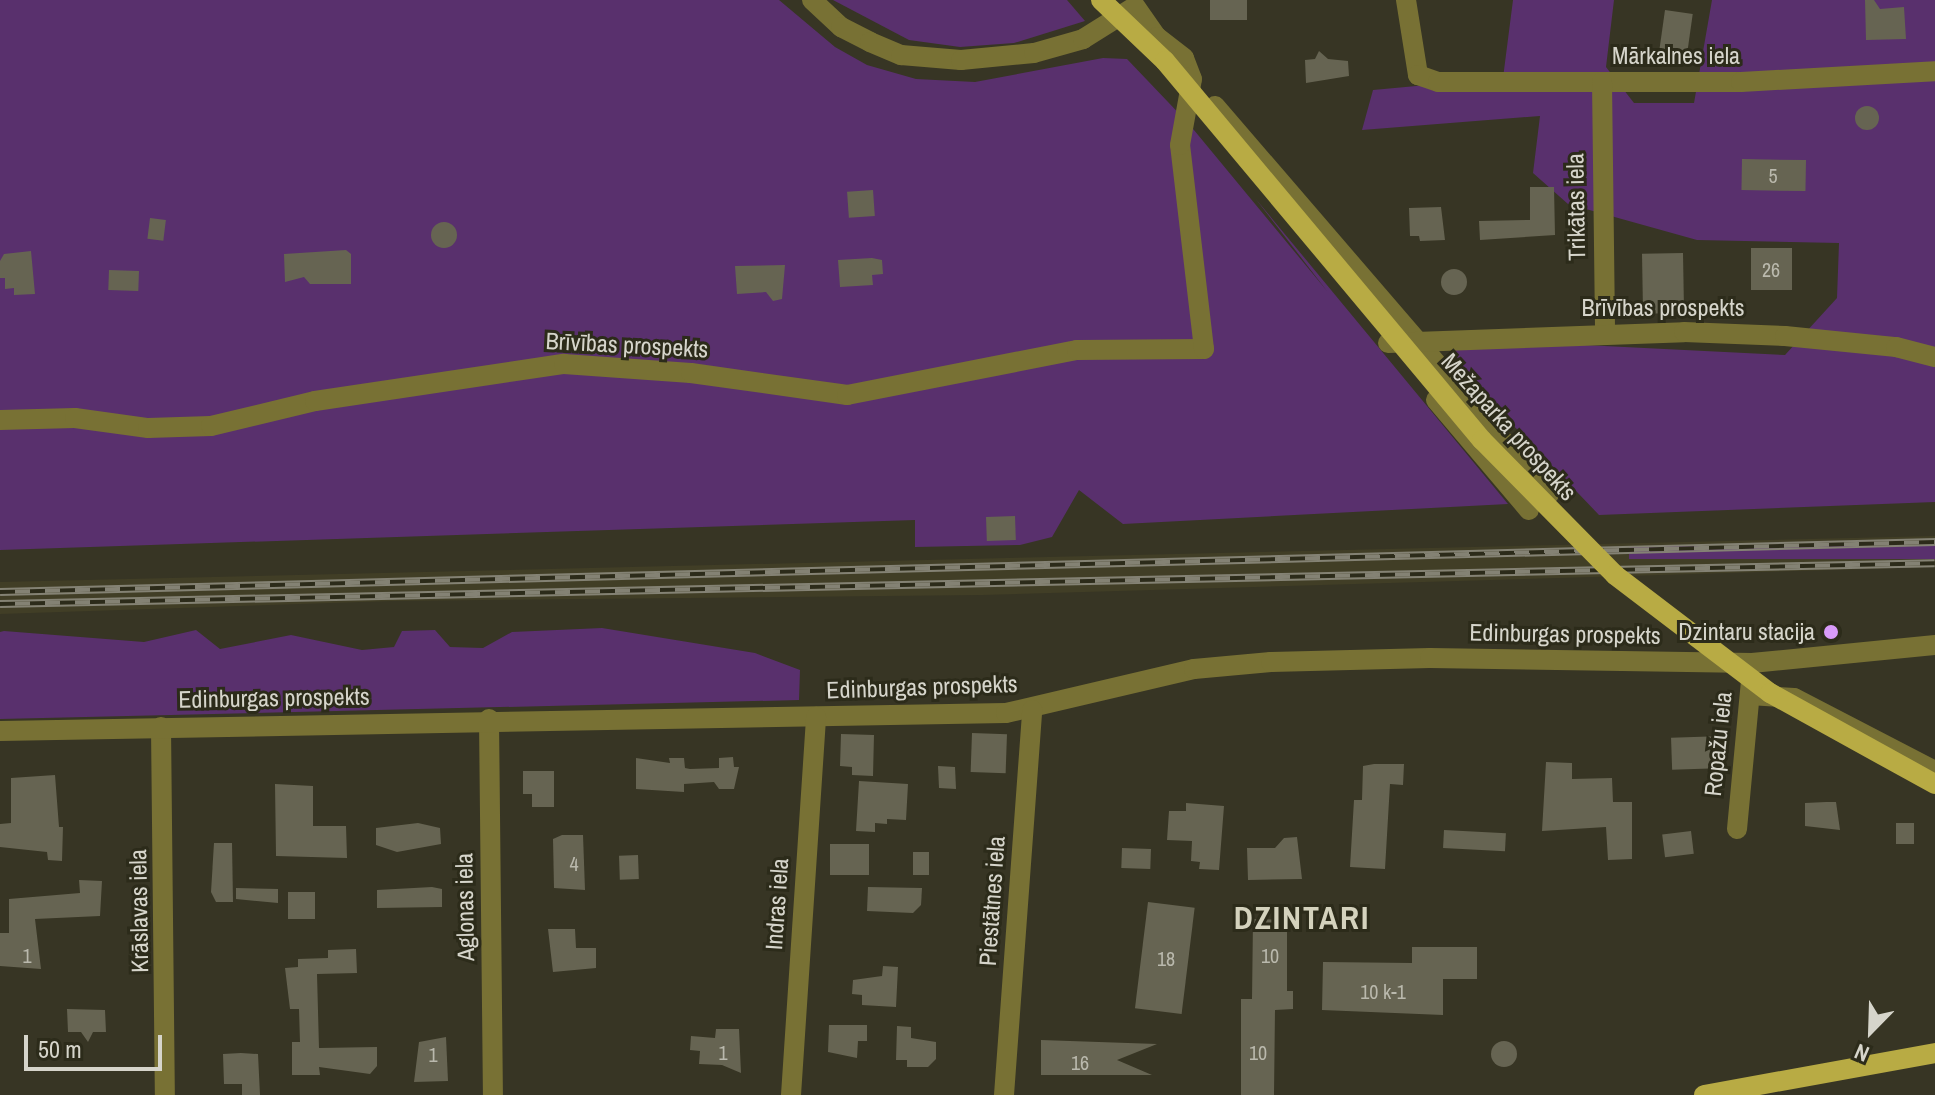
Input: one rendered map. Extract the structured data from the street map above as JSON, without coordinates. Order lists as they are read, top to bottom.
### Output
{
  "streets": {
    "main road": ["Mežaparka prospekts"],
    "street": [
      "Mārkalnes iela",
      "Trikātas iela",
      "Brīvības prospekts",
      "Edinburgas prospekts",
      "Ropažu iela",
      "Piestātnes iela",
      "Indras iela",
      "Aglonas iela",
      "Krāslavas iela"
    ]
  },
  "crossings": [
    ["Mārkalnes iela", "Trikātas iela"],
    ["Trikātas iela", "Brīvības prospekts"],
    ["Edinburgas prospekts", "Ropažu iela"],
    ["Edinburgas prospekts", "Piestātnes iela"],
    ["Edinburgas prospekts", "Indras iela"],
    ["Edinburgas prospekts", "Aglonas iela"],
    ["Edinburgas prospekts", "Krāslavas iela"]
  ],
  "districts": ["DZINTARI"],
  "places": ["Dzintaru stacija"],
  "house_numbers": [
    "5",
    "26",
    "4",
    "1",
    "10",
    "18",
    "10 k-1",
    "1",
    "10",
    "1",
    "16"
  ],
  "scale_bar": "50 m",
  "north": "bottom left"
}
